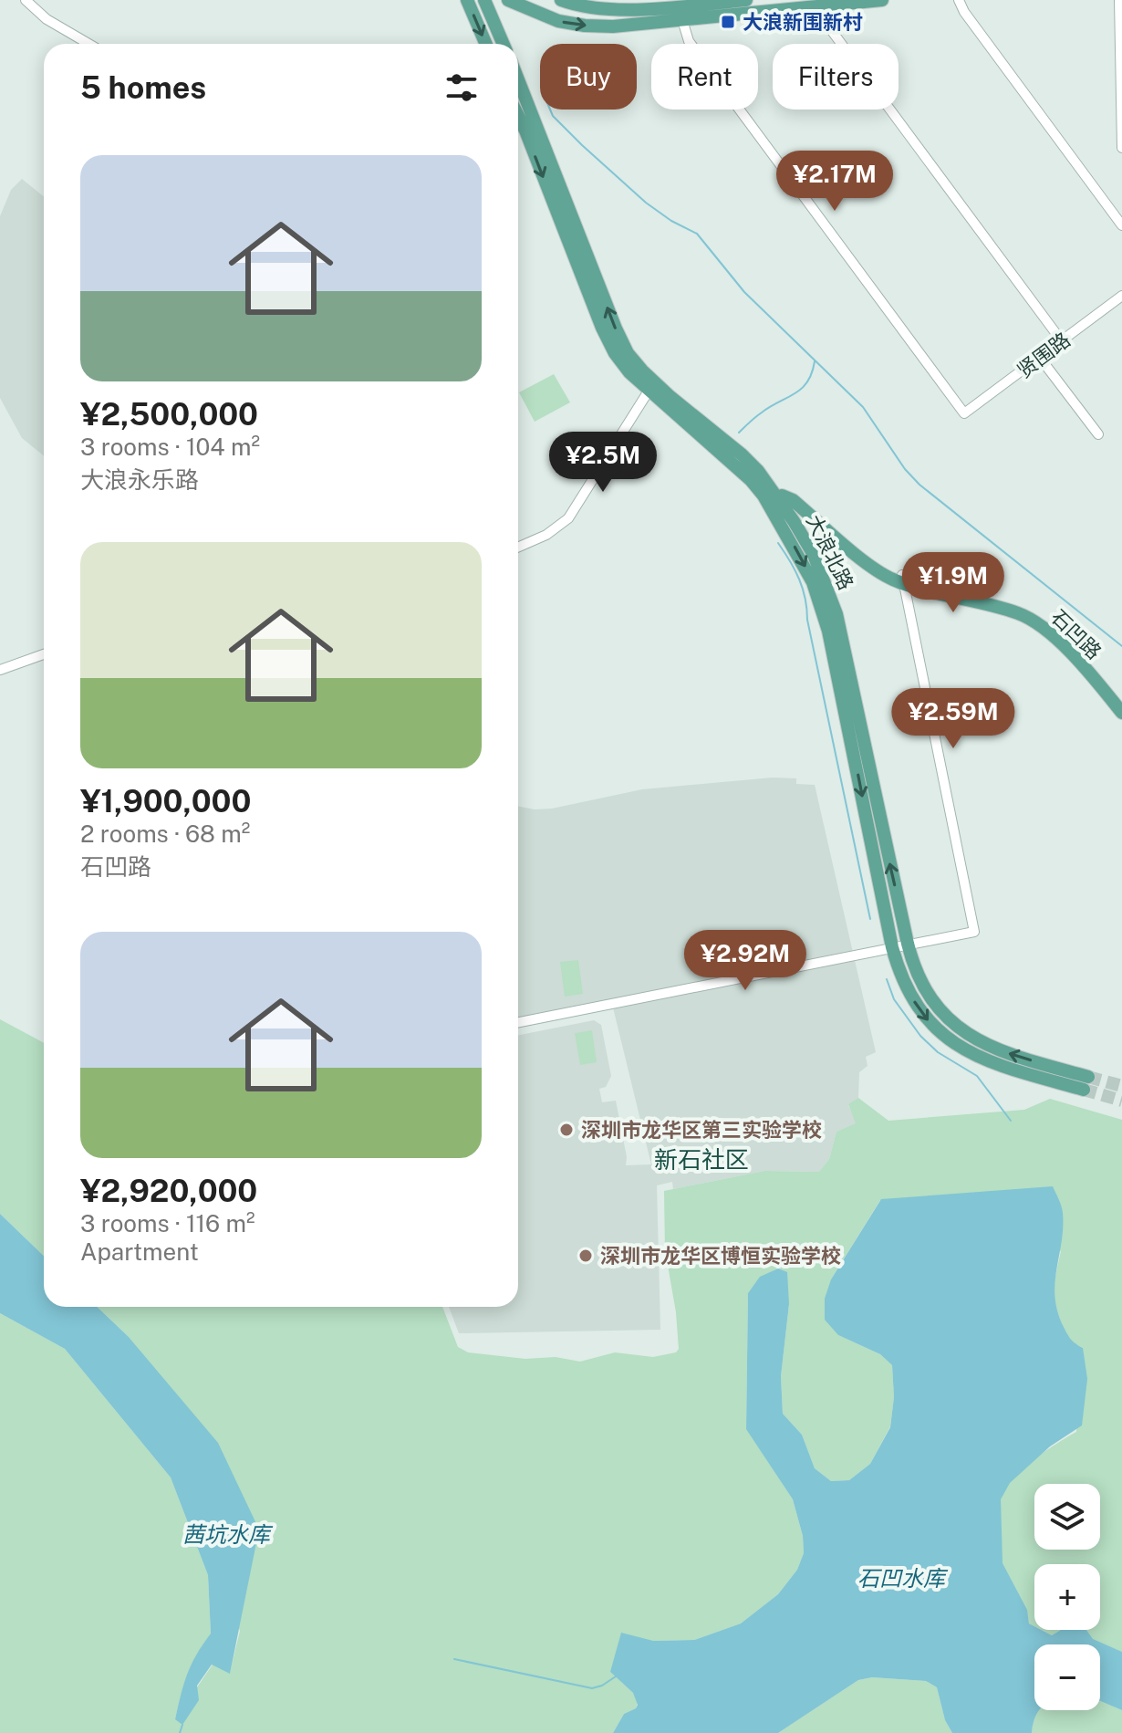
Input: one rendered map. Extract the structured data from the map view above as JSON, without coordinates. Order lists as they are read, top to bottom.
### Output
{
  "streets": {
    "main road": ["大浪北路", "石凹路"],
    "street": ["贤围路"]
  },
  "crossings": [
    ["大浪北路", "石凹路"]
  ],
  "districts": ["新石社区"],
  "water": ["茜坑水库", "石凹水库"],
  "places": {
    "transit": ["大浪新围新村"],
    "other": ["深圳市龙华区第三实验学校", "深圳市龙华区博恒实验学校"]
  },
  "page": {
    "chip": ["Buy", "Rent", "Filters"],
    "heading": "5 homes",
    "list": [
      {
        "name": "¥2,500,000",
        "note": "3 rooms · 104 m² · 大浪永乐路"
      },
      {
        "name": "¥1,900,000",
        "note": "2 rooms · 68 m² · 石凹路"
      },
      {
        "name": "¥2,920,000",
        "note": "3 rooms · 116 m² · Apartment"
      }
    ],
    "price": [
      "¥2.17M",
      "¥2.5M",
      "¥1.9M",
      "¥2.59M",
      "¥2.92M"
    ],
    "map_buttons": ["+", "−"]
  }
}
